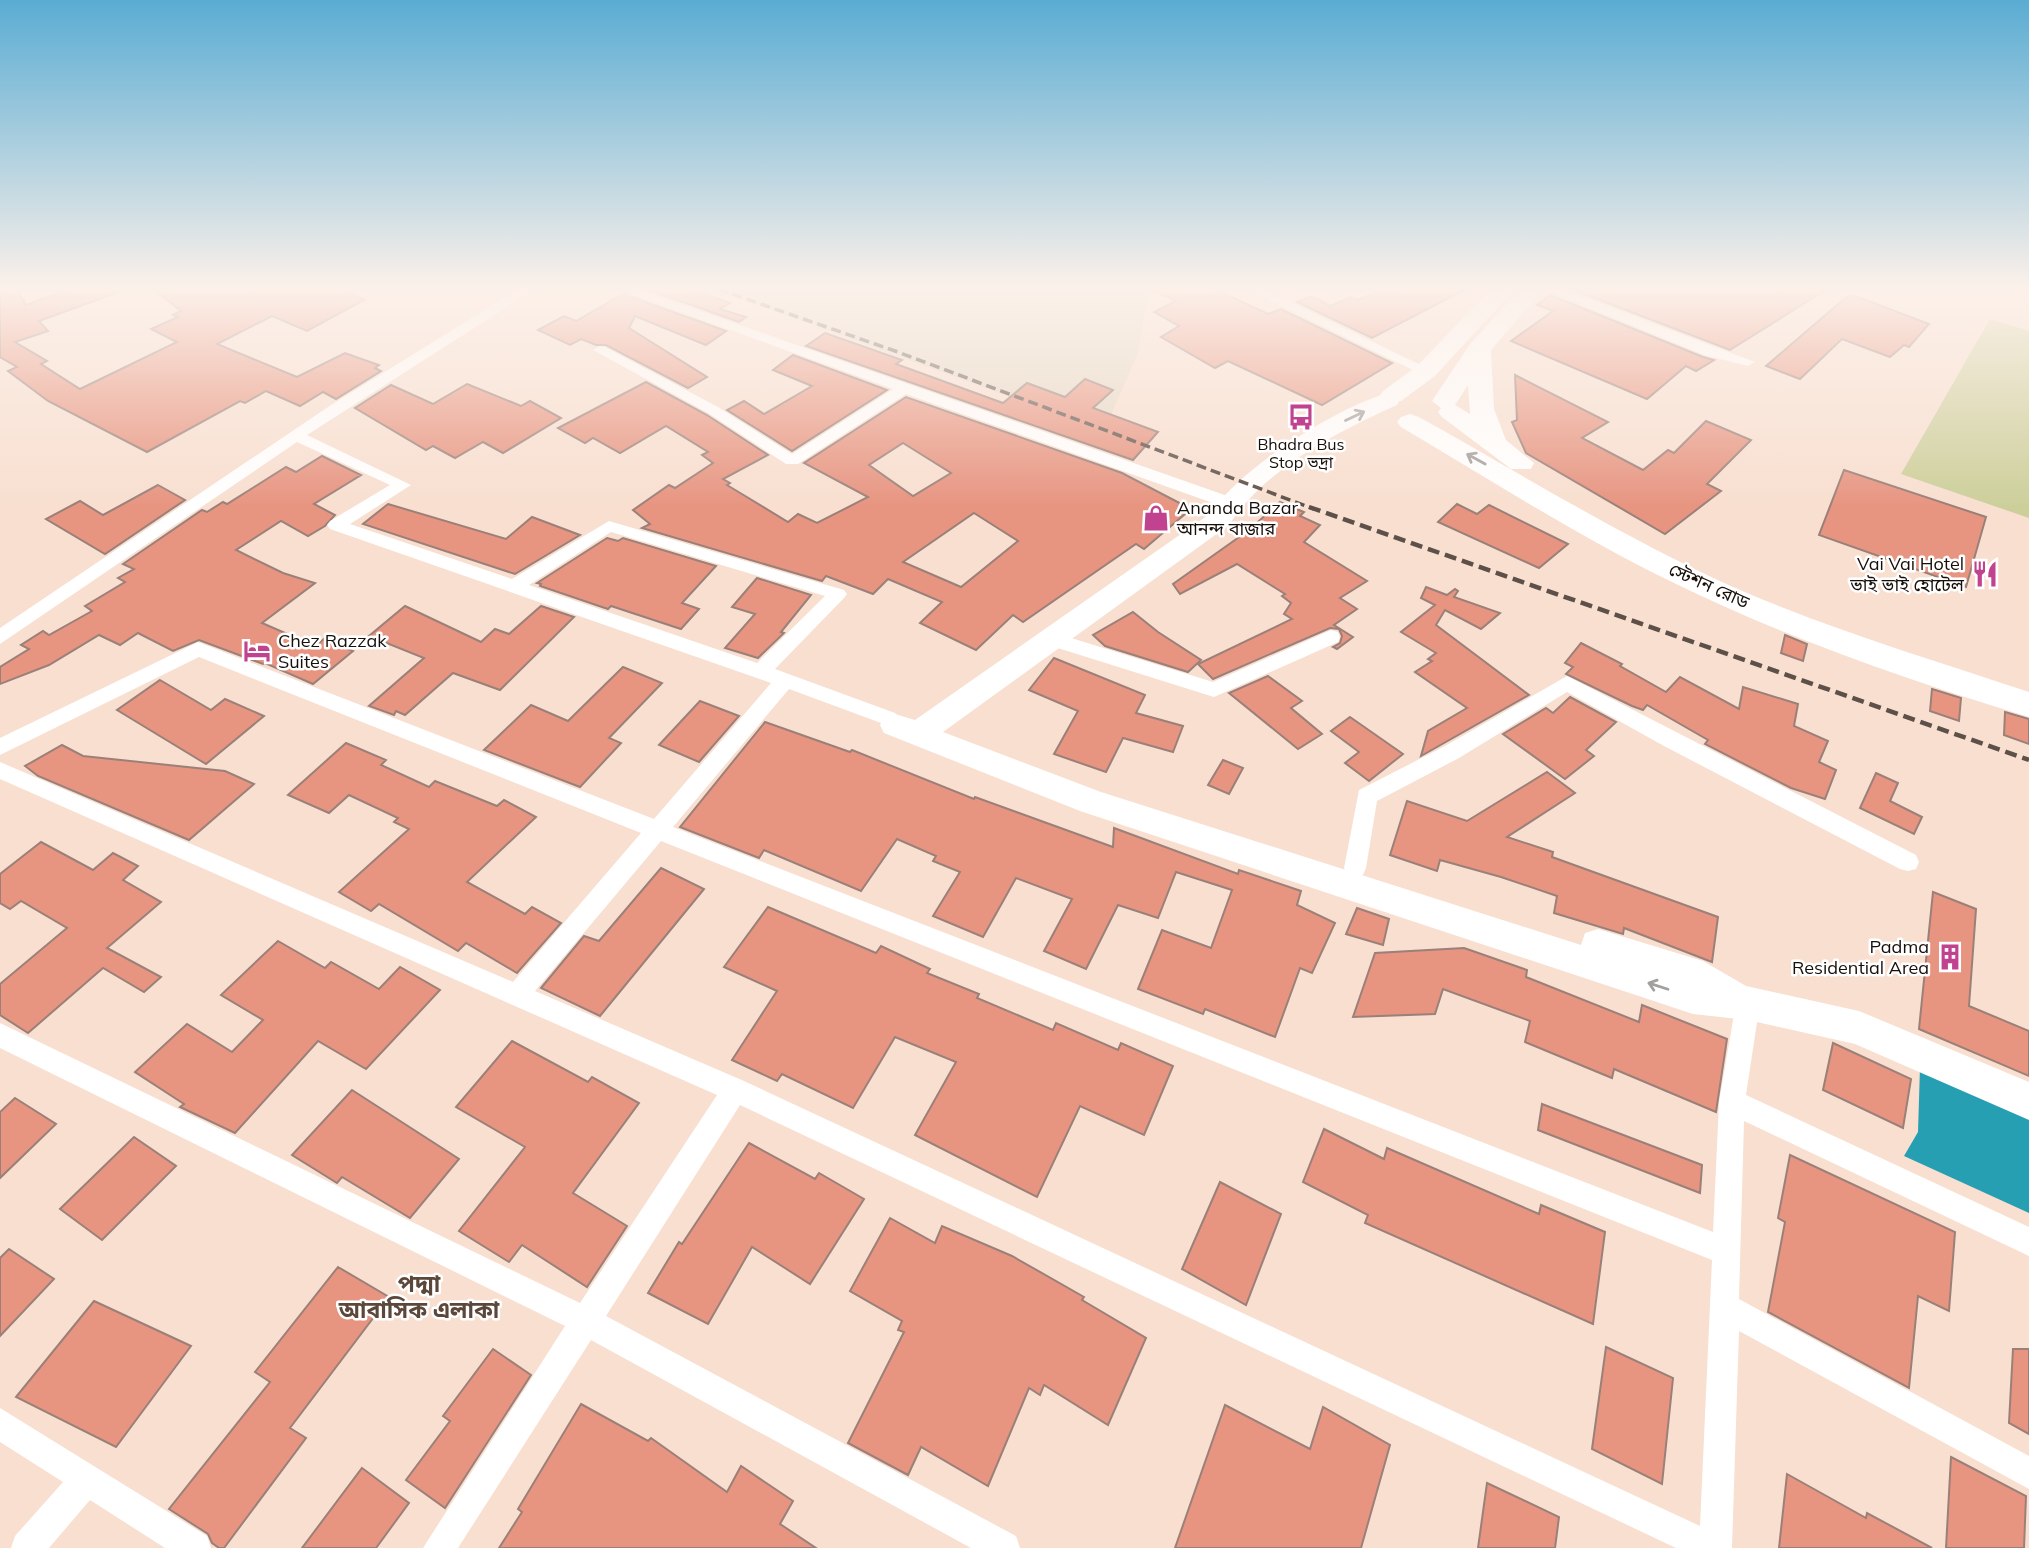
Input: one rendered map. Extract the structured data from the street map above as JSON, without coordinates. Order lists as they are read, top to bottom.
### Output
{
  "streets": {
    "main road": ["স্টেশন রোড"]
  },
  "districts": ["পদ্মা আবাসিক এলাকা"],
  "places": {
    "bus stop": ["Bhadra Bus Stop ভদ্রা"],
    "shop": ["Ananda Bazar আনন্দ বাজার"],
    "restaurant": ["Vai Vai Hotel ভাই ভাই হোটেল"],
    "hotel": ["Chez Razzak Suites"],
    "building": ["Padma Residential Area"]
  }
}
